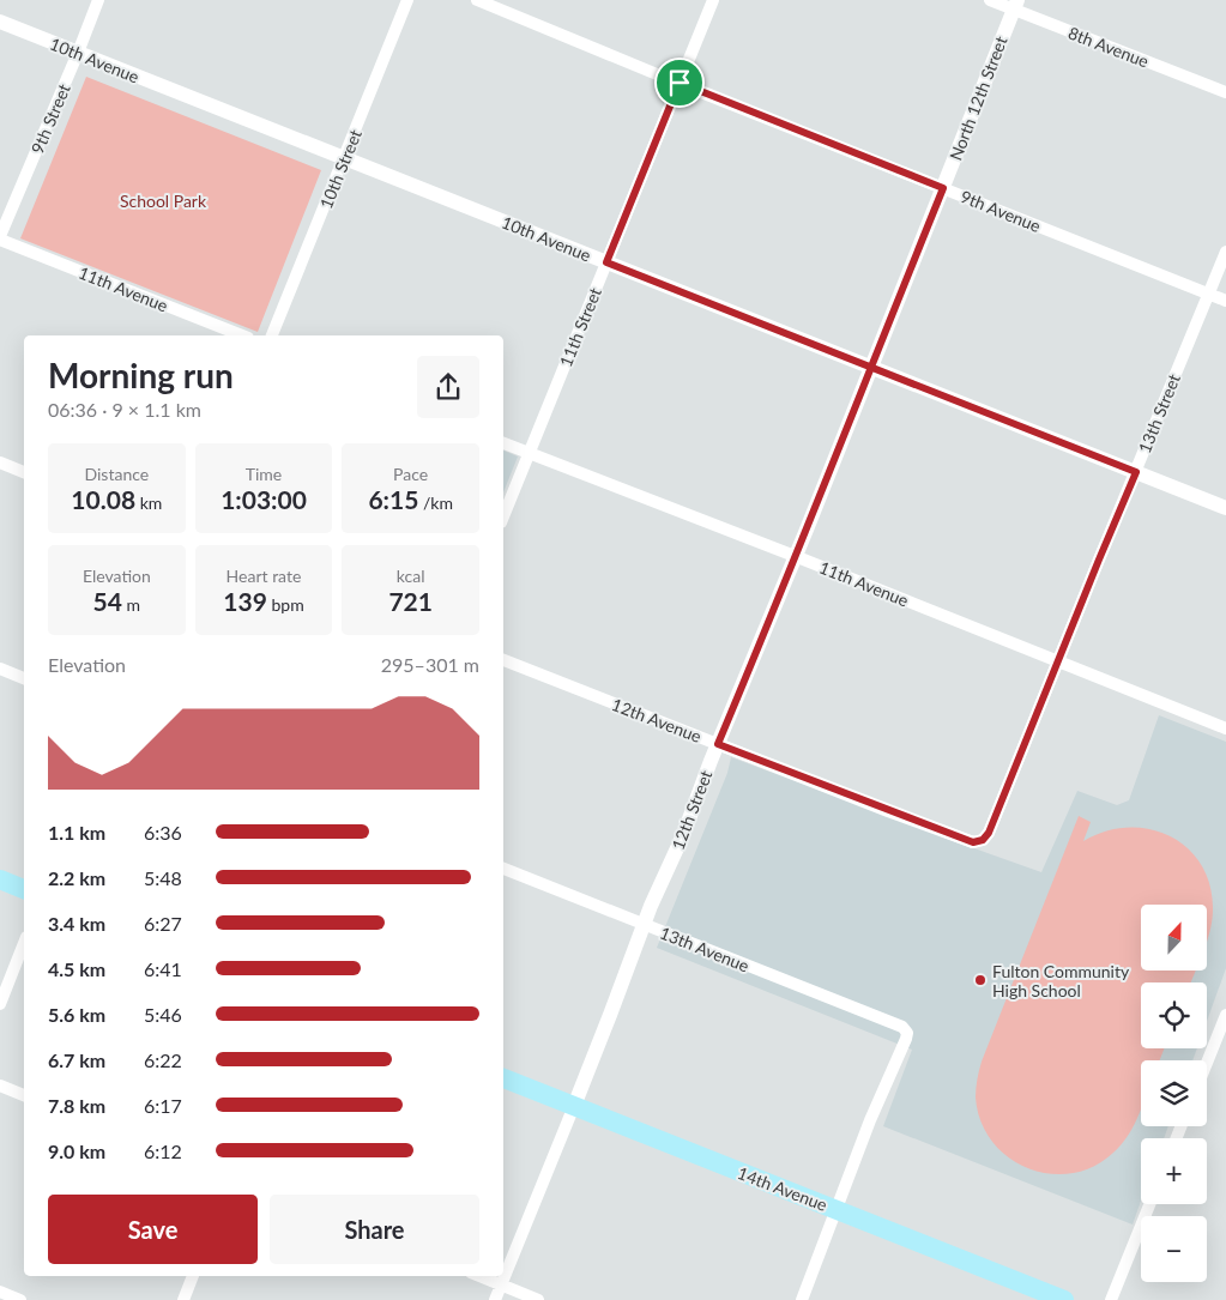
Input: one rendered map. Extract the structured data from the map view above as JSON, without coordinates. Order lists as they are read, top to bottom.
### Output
{
  "streets": {
    "main road": ["14th Avenue"],
    "street": [
      "8th Avenue",
      "10th Avenue",
      "North 12th Street",
      "9th Street",
      "10th Street",
      "9th Avenue",
      "11th Avenue",
      "11th Street",
      "13th Street",
      "12th Avenue",
      "12th Street",
      "13th Avenue"
    ]
  },
  "crossings": [
    ["8th Avenue", "North 12th Street"],
    ["10th Avenue", "9th Street"],
    ["10th Avenue", "10th Street"],
    ["10th Avenue", "11th Street"],
    ["10th Avenue", "13th Street"],
    ["10th Avenue", "12th Street"],
    ["North 12th Street", "9th Avenue"],
    ["North 12th Street", "12th Street"],
    ["9th Street", "11th Avenue"],
    ["9th Avenue", "11th Street"],
    ["9th Avenue", "13th Street"],
    ["9th Avenue", "12th Street"],
    ["11th Avenue", "11th Street"],
    ["11th Avenue", "13th Street"],
    ["11th Avenue", "12th Street"],
    ["13th Street", "12th Avenue"],
    ["12th Avenue", "12th Street"],
    ["12th Street", "13th Avenue"],
    ["12th Street", "14th Avenue"],
    ["13th Avenue", "14th Avenue"]
  ],
  "parks": ["School Park"],
  "places": ["Fulton Community High School"],
  "north": "top",
  "page": {
    "heading": ["Morning run", "06:36 · 9 × 1.1 km"],
    "stats": [
      ["Distance", "10.08 km"],
      ["Time", "1:03:00"],
      ["Pace", "6:15 /km"],
      ["Elevation", "54 m"],
      ["Heart rate", "139 bpm"],
      ["kcal", "721"]
    ],
    "chart": ["Elevation", "295–301 m"],
    "list": [
      {
        "name": "1.1 km",
        "note": "6:36"
      },
      {
        "name": "2.2 km",
        "note": "5:48"
      },
      {
        "name": "3.4 km",
        "note": "6:27"
      },
      {
        "name": "4.5 km",
        "note": "6:41"
      },
      {
        "name": "5.6 km",
        "note": "5:46"
      },
      {
        "name": "6.7 km",
        "note": "6:22"
      },
      {
        "name": "7.8 km",
        "note": "6:17"
      },
      {
        "name": "9.0 km",
        "note": "6:12"
      }
    ],
    "map_buttons": ["+", "−"],
    "buttons": ["Save", "Share"]
  }
}
